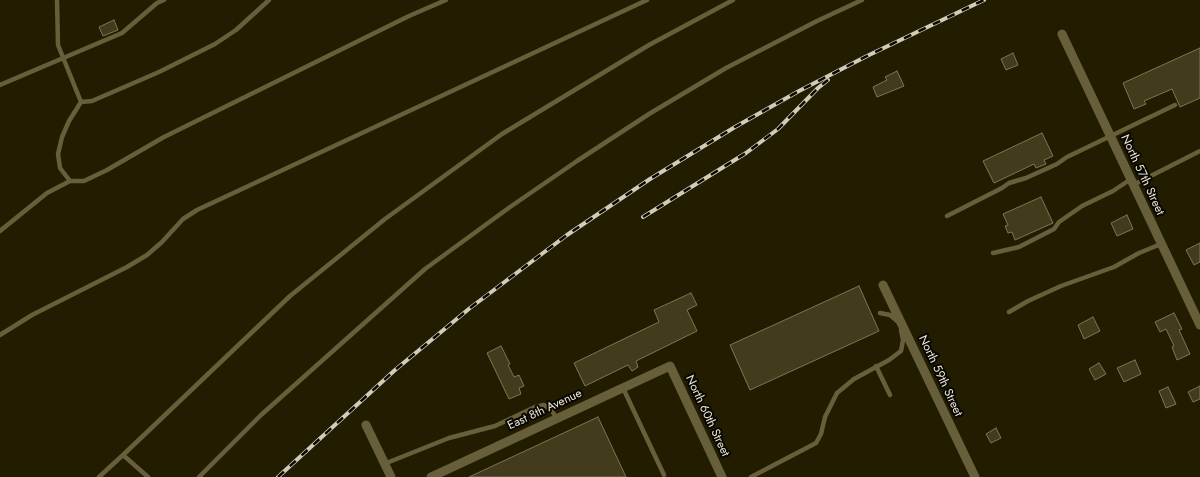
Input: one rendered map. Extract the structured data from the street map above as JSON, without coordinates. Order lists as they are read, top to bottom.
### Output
{
  "streets": {
    "street": [
      "North 57th Street",
      "North 59th Street",
      "East 8th Avenue",
      "North 60th Street"
    ]
  },
  "crossings": [
    ["East 8th Avenue", "North 60th Street"]
  ]
}
